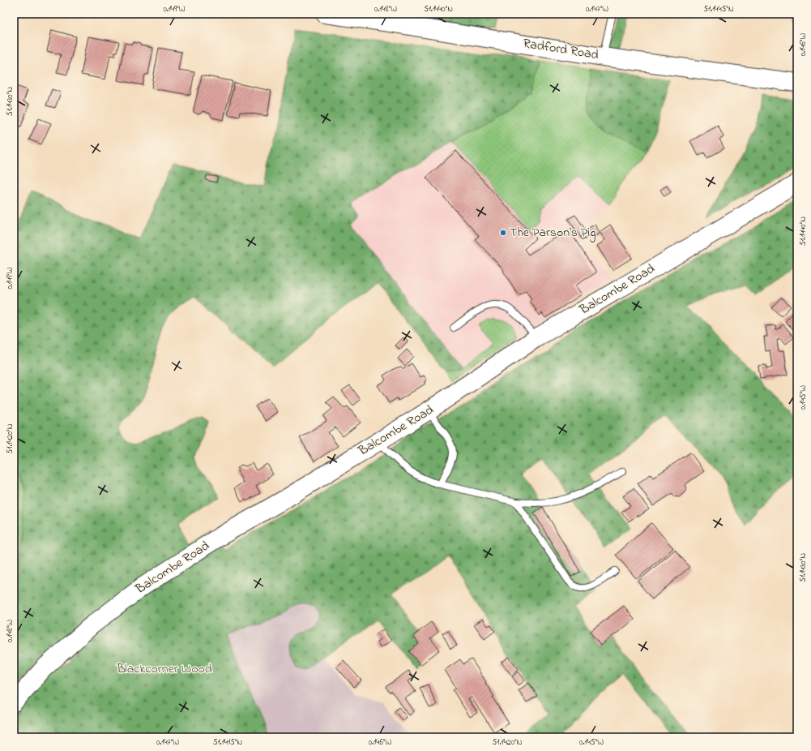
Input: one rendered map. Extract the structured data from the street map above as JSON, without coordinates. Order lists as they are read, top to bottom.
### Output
{
  "streets": {
    "main road": ["Radford Road", "Balcombe Road"]
  },
  "parks": ["Blackcorner Wood"],
  "places": ["The Parson's Pig"],
  "coordinates": [
    "0.149°W",
    "0.148°W",
    "51.1440°N",
    "0.147°W",
    "51.1445°N",
    "0.146°W",
    "51.1430°N",
    "0.145°W",
    "51.1420°N",
    "51.1415°N"
  ]
}
